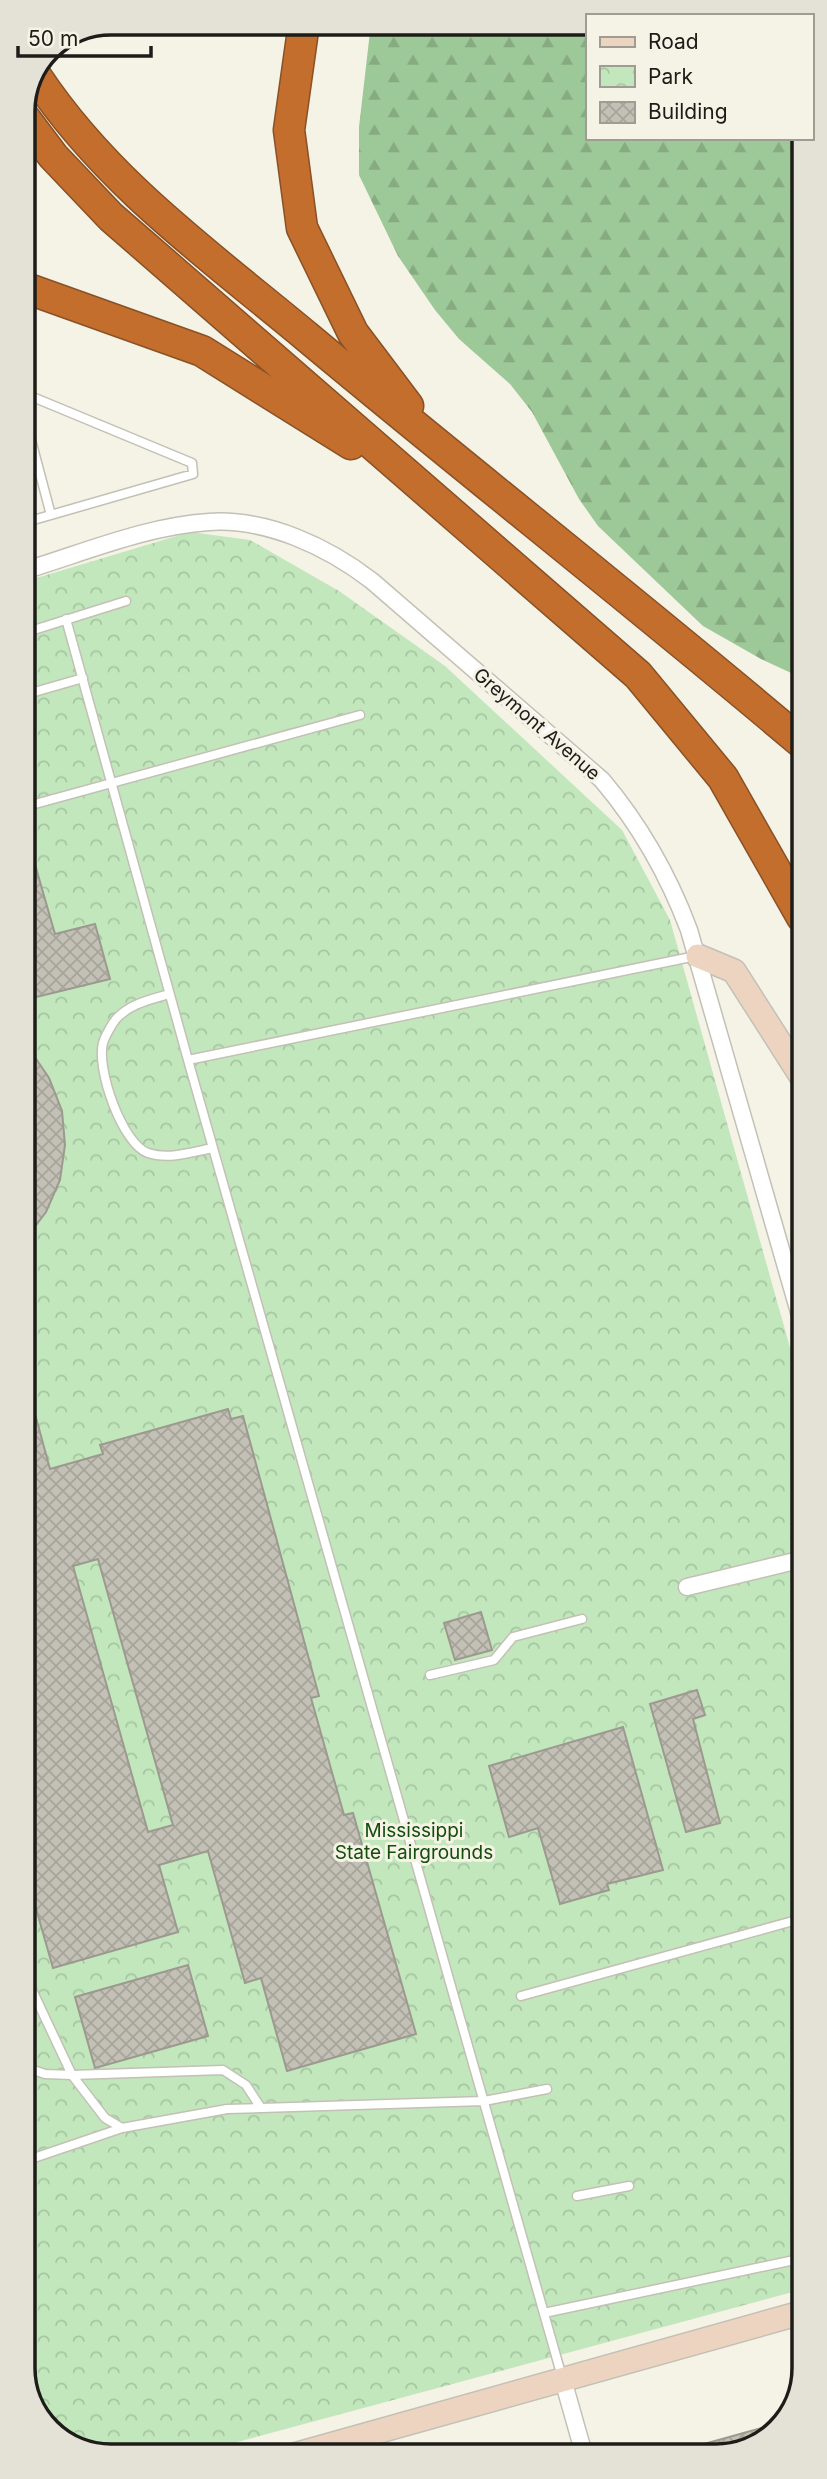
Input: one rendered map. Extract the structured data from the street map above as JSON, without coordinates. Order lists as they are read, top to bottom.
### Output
{
  "streets": {
    "street": ["Greymont Avenue"]
  },
  "parks": ["Mississippi State Fairgrounds"],
  "legend": ["Road", "Park", "Building"],
  "scale_bar": "50 m"
}
